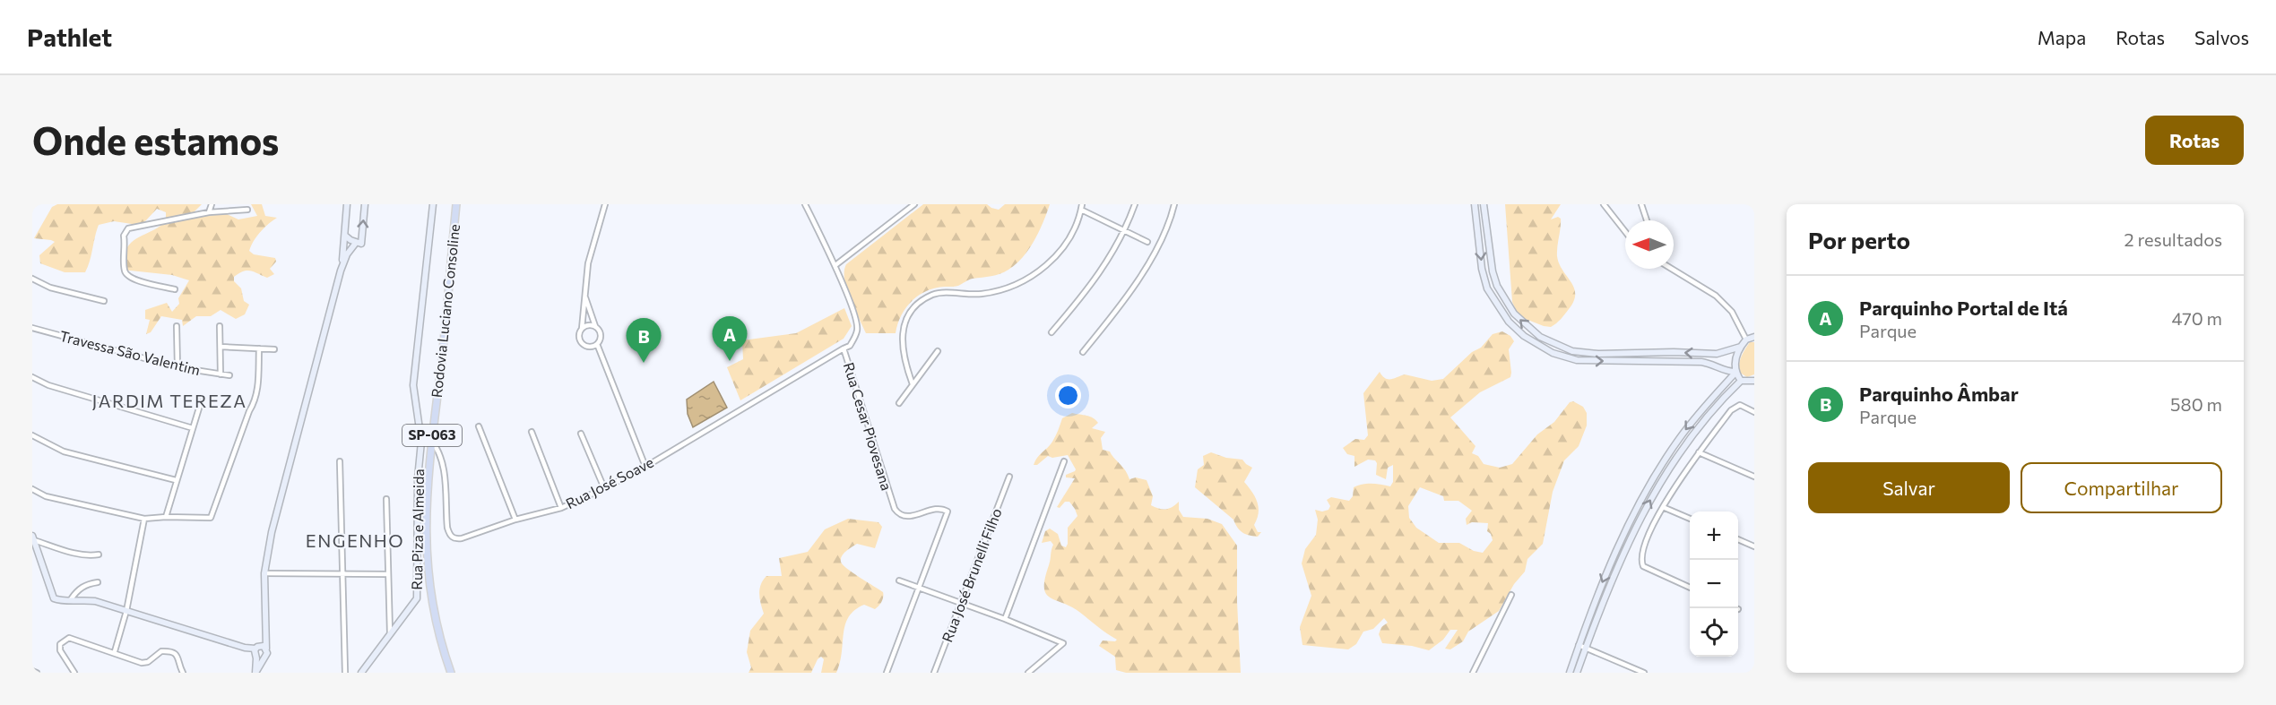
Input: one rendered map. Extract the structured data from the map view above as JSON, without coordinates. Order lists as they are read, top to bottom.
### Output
{
  "streets": {
    "main road": ["Rodovia Luciano Consoline", "SP-063", "Rua Piza e Almeida"],
    "street": [
      "Travessa São Valentim",
      "Rua Cesar Piovesana",
      "Rua José Soave",
      "Rua José Brunelli Filho"
    ]
  },
  "crossings": [
    ["Rodovia Luciano Consoline", "Rua José Soave"],
    ["Rua Cesar Piovesana", "Rua José Soave"]
  ],
  "districts": ["JARDIM TEREZA", "ENGENHO"],
  "north": "left",
  "page": {
    "header": "Pathlet",
    "nav": ["Mapa", "Rotas", "Salvos"],
    "buttons": [
      "Rotas",
      ["Salvar", "Compartilhar"]
    ],
    "title": "Onde estamos",
    "heading": ["Por perto", "2 resultados"],
    "list": [
      {
        "mark": "A",
        "name": "Parquinho Portal de Itá",
        "note": "Parque",
        "value": "470 m"
      },
      {
        "mark": "B",
        "name": "Parquinho Âmbar",
        "note": "Parque",
        "value": "580 m"
      }
    ],
    "pins": ["A", "B"],
    "map_buttons": ["+", "−"]
  }
}
